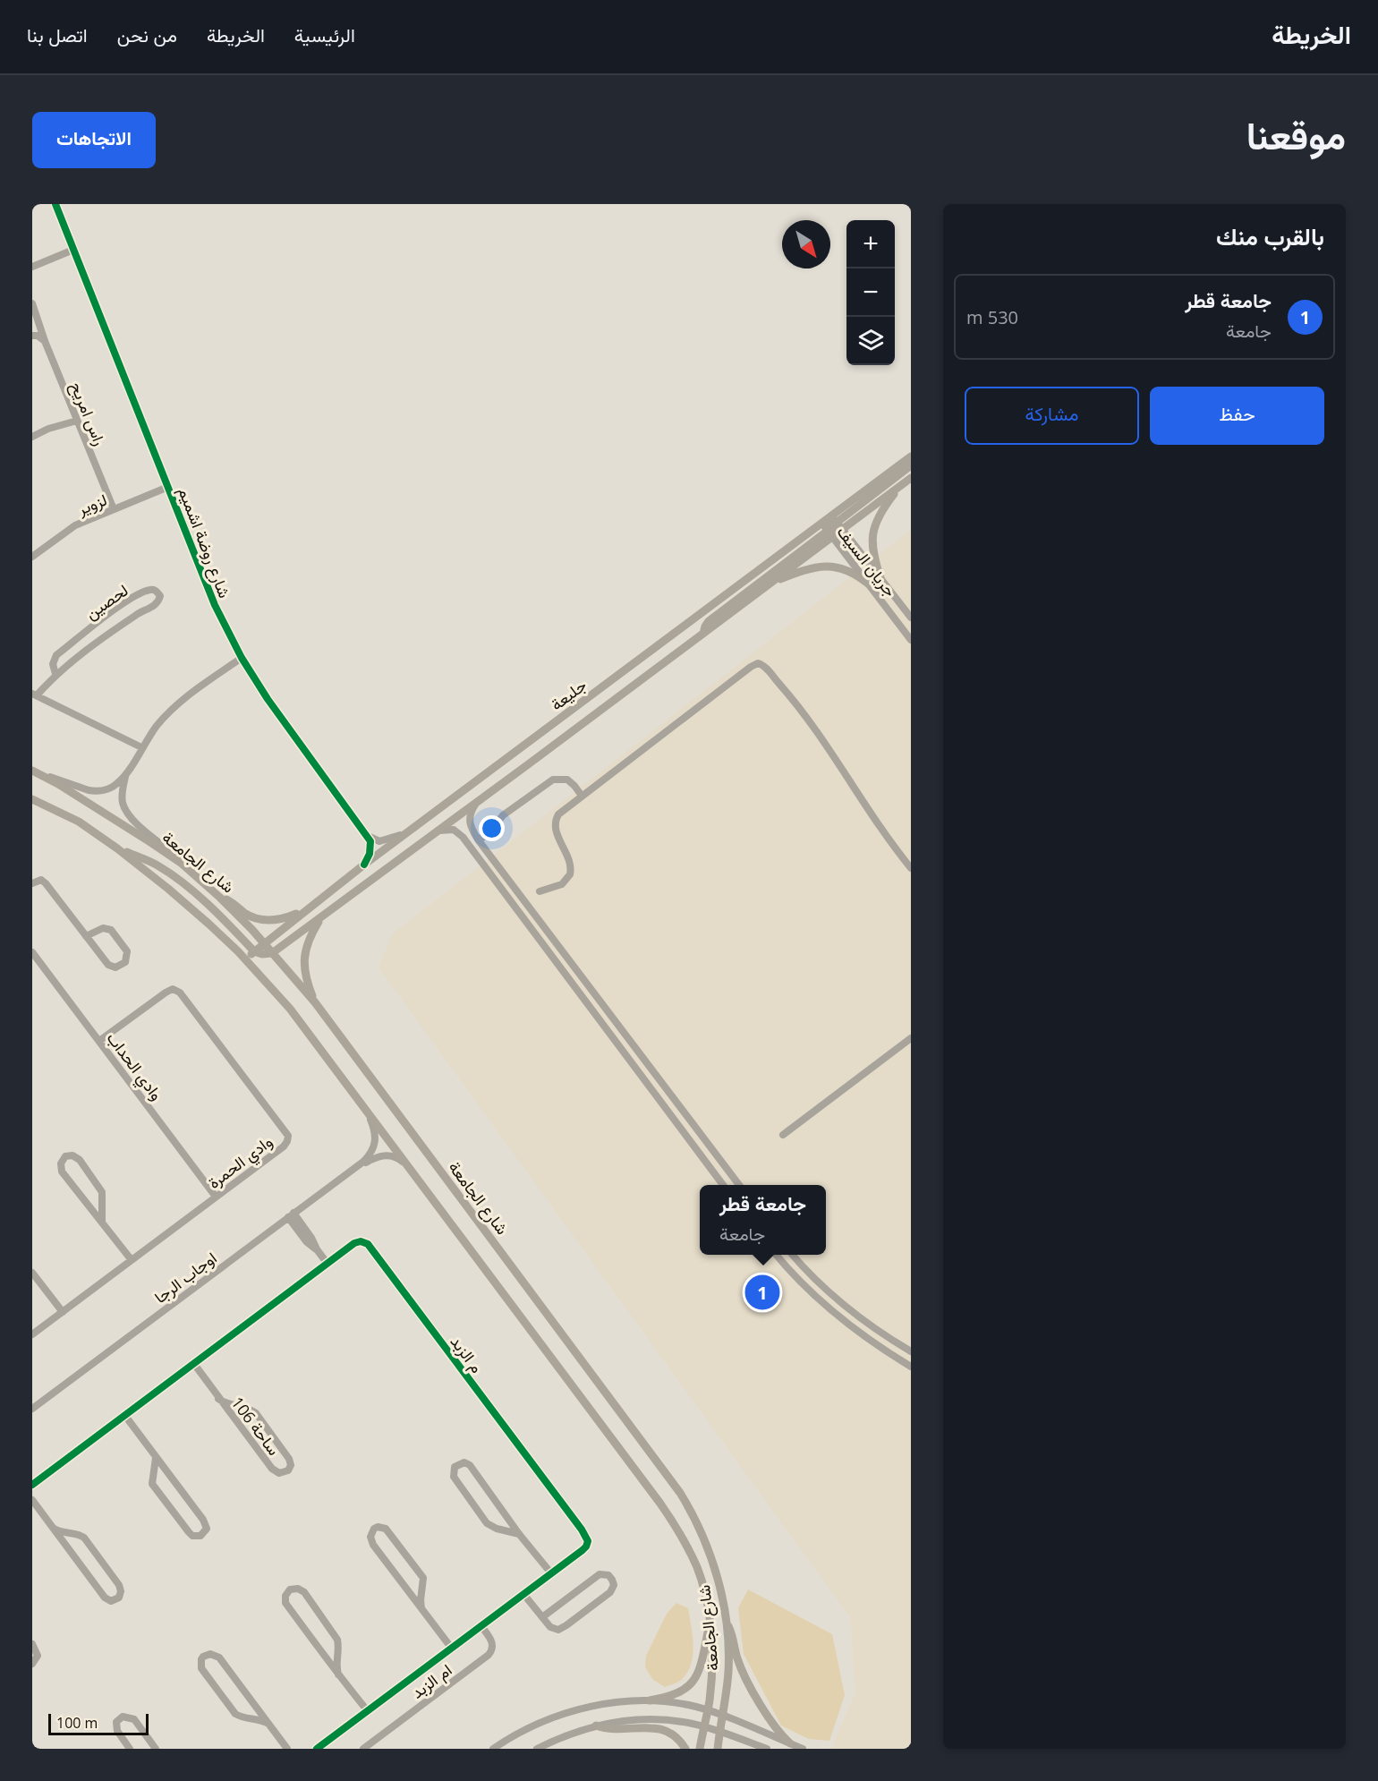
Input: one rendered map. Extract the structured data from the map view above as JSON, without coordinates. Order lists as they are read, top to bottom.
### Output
{
  "streets": {
    "main road": ["جليعة", "شارع الجامعة"],
    "street": [
      "راس امريح",
      "لزوير",
      "شارع روضة اشميم",
      "جريان السيف",
      "لحصين",
      "وادي الحداب",
      "وادي الحمرة",
      "اوجاب الرجا",
      "م الزبد",
      "ساحة 106",
      "ام الزبد"
    ]
  },
  "crossings": [
    ["راس امريح", "لزوير"],
    ["لزوير", "شارع روضة اشميم"],
    ["جريان السيف", "جليعة"],
    ["جليعة", "شارع الجامعة"],
    ["شارع الجامعة", "اوجاب الرجا"],
    ["وادي الحداب", "وادي الحمرة"],
    ["م الزبد", "ساحة 106"],
    ["م الزبد", "ام الزبد"]
  ],
  "scale_bar": "100 m",
  "north": "bottom right",
  "page": {
    "header": "الخريطة",
    "nav": [
      "الرئيسية",
      "الخريطة",
      "من نحن",
      "اتصل بنا"
    ],
    "title": "موقعنا",
    "buttons": [
      "الاتجاهات",
      ["حفظ", "مشاركة"]
    ],
    "heading": "بالقرب منك",
    "map_buttons": ["+", "−"],
    "list": [
      {
        "mark": "1",
        "name": "جامعة قطر",
        "note": "جامعة",
        "value": "530 m"
      }
    ],
    "popup": ["جامعة قطر", "جامعة"],
    "pins": "1",
    "scale": "100 m"
  }
}
